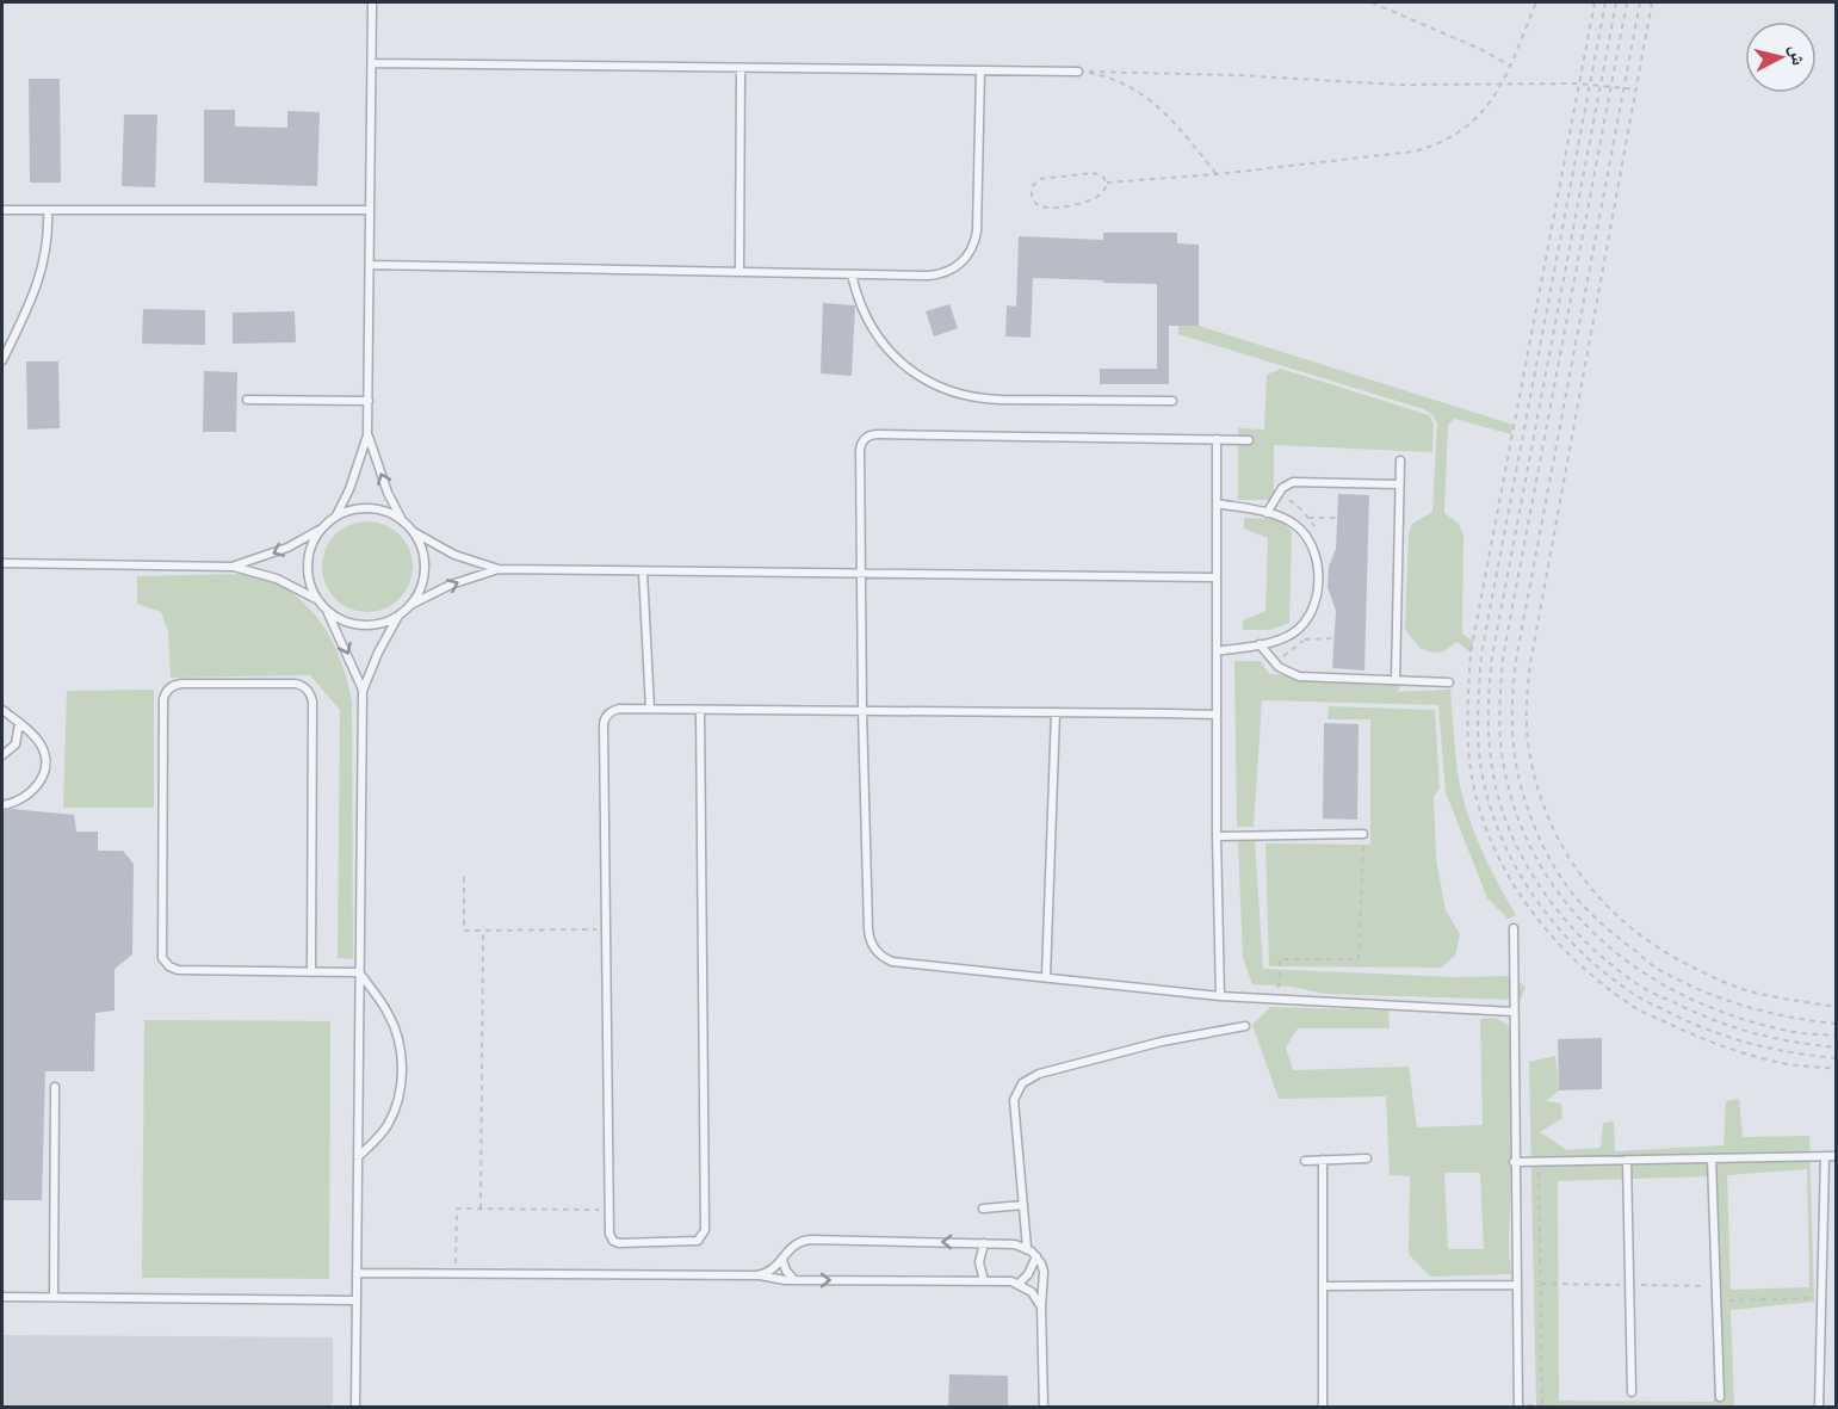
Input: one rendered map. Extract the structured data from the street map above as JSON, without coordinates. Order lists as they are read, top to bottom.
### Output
{
  "north": "right"
}
